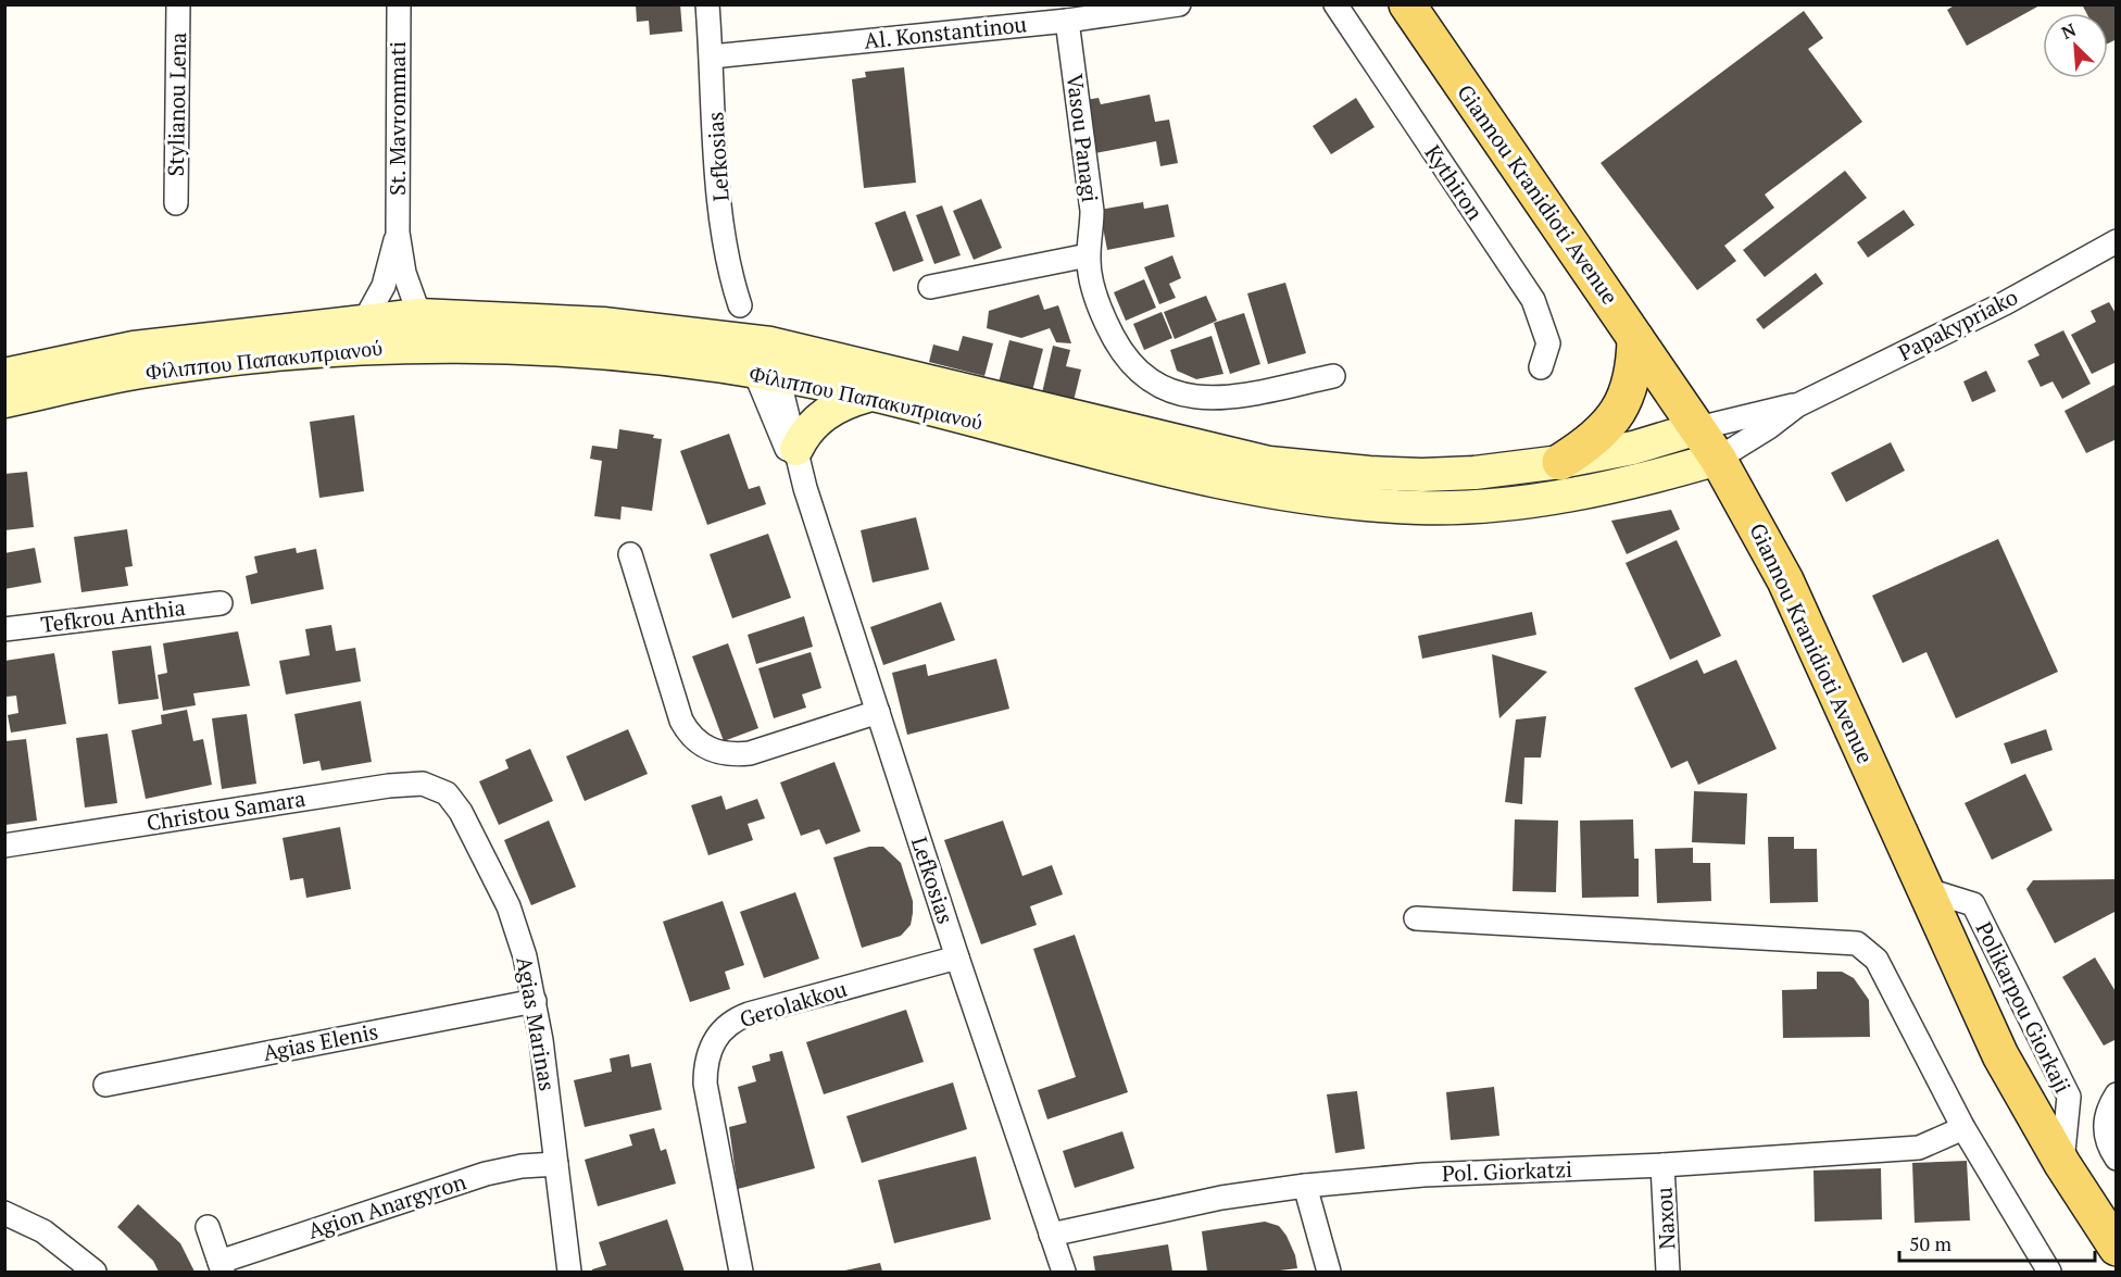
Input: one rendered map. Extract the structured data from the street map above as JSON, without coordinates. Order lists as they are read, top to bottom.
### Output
{
  "streets": {
    "main road": ["Giannou Kranidioti Avenue", "Φίλιππου Παπακυπριανού"],
    "street": [
      "Al. Konstantinou",
      "Stylianou Lena",
      "St. Mavrommati",
      "Vasou Panagi",
      "Lefkosias",
      "Kythiron",
      "Papakypriako",
      "Tefkrou Anthia",
      "Christou Samara",
      "Gerolakkou",
      "Agias Marinas",
      "Agias Elenis",
      "Pol. Giorkatzi",
      "Agion Anargyron",
      "Naxou"
    ]
  },
  "crossings": [
    ["Al. Konstantinou", "Vasou Panagi"],
    ["Al. Konstantinou", "Lefkosias"],
    ["St. Mavrommati", "Φίλιππου Παπακυπριανού"],
    ["Lefkosias", "Φίλιππου Παπακυπριανού"],
    ["Lefkosias", "Gerolakkou"],
    ["Lefkosias", "Pol. Giorkatzi"],
    ["Giannou Kranidioti Avenue", "Papakypriako"],
    ["Giannou Kranidioti Avenue", "Φίλιππου Παπακυπριανού"],
    ["Papakypriako", "Φίλιππου Παπακυπριανού"],
    ["Christou Samara", "Agias Marinas"],
    ["Agias Marinas", "Agias Elenis"],
    ["Agias Marinas", "Agion Anargyron"],
    ["Pol. Giorkatzi", "Naxou"]
  ],
  "scale_bar": "50 m",
  "north": "top left"
}
